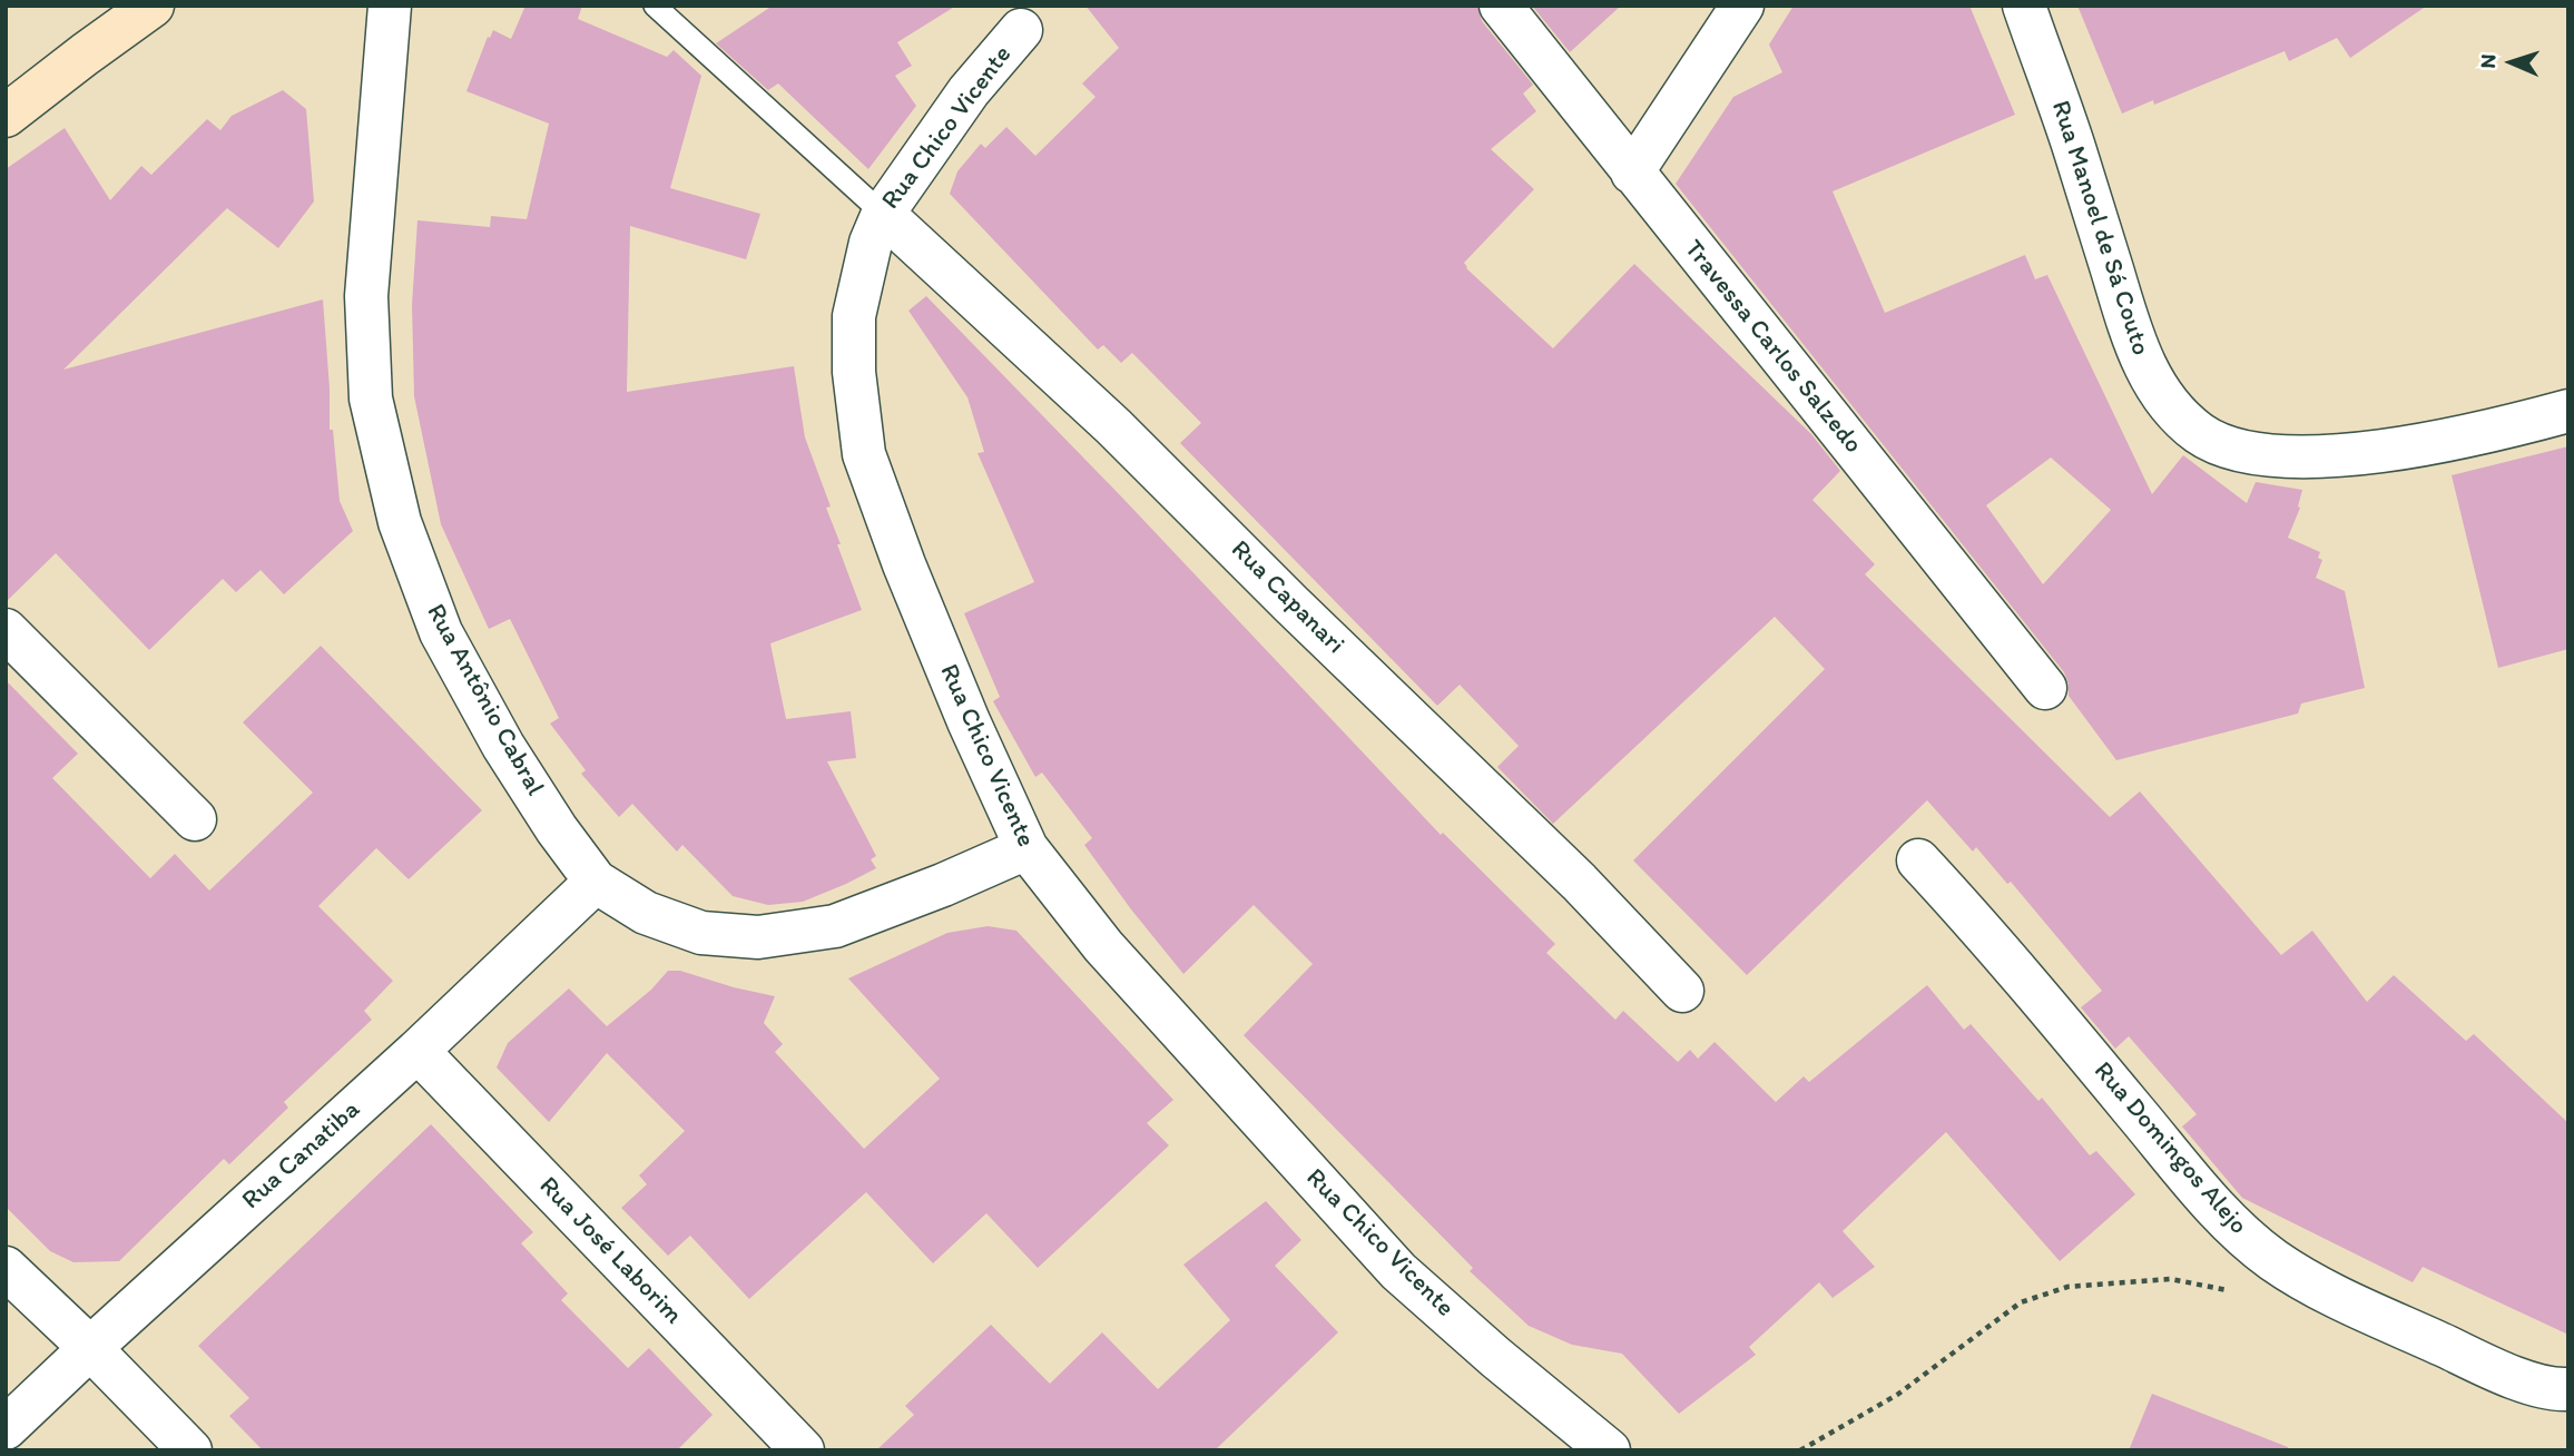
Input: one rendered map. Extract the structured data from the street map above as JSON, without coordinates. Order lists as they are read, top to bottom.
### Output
{
  "streets": {
    "street": [
      "Rua Chico Vicente",
      "Rua Manoel de Sá Couto",
      "Travessa Carlos Salzedo",
      "Rua Capanari",
      "Rua Antônio Cabral",
      "Rua Domingos Alejo",
      "Rua Canatiba",
      "Rua José Laborim"
    ]
  },
  "crossings": [
    ["Rua Chico Vicente", "Rua Capanari"],
    ["Rua Chico Vicente", "Rua Antônio Cabral"],
    ["Rua Antônio Cabral", "Rua Canatiba"],
    ["Rua Canatiba", "Rua José Laborim"]
  ],
  "north": "left"
}
